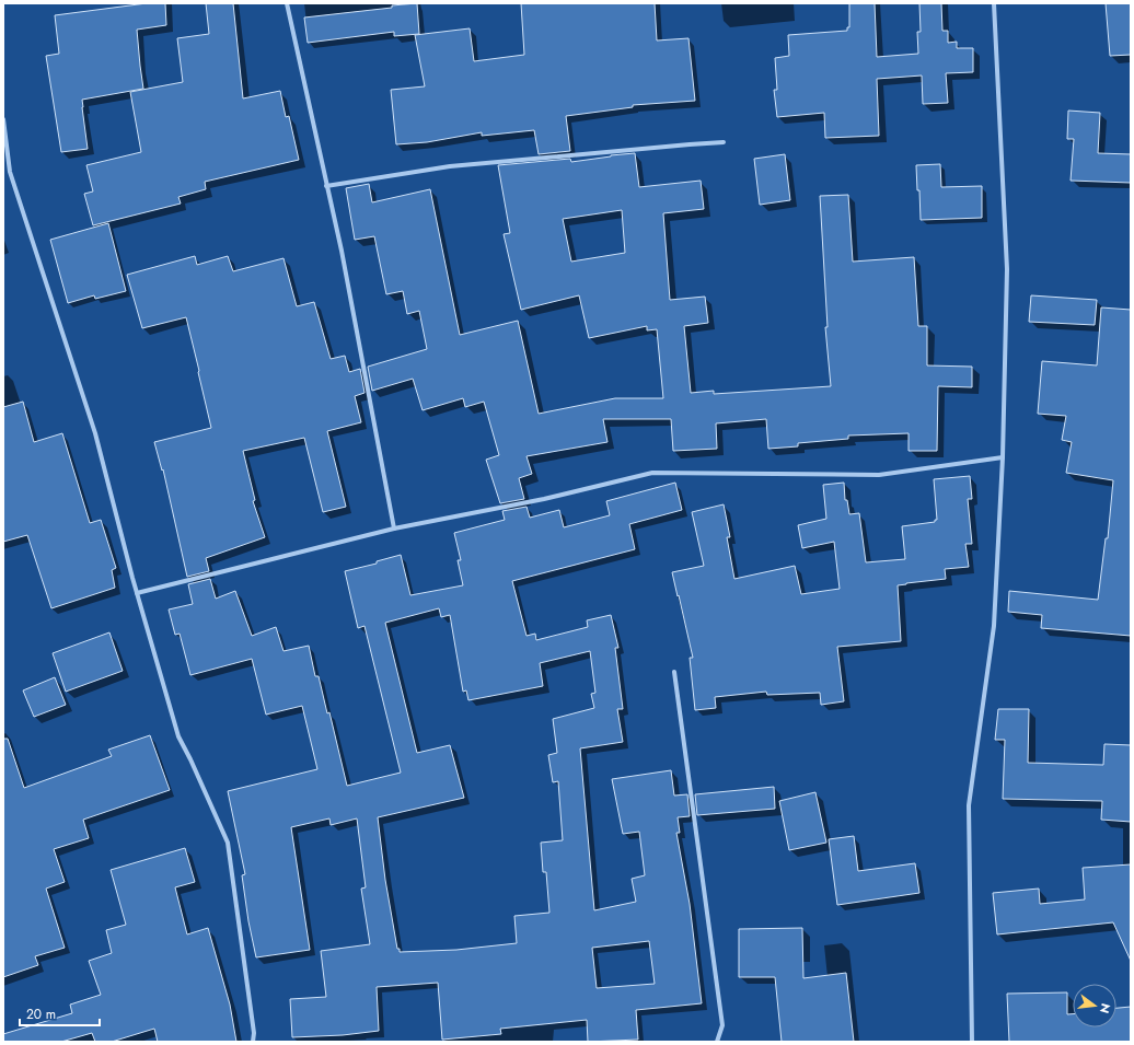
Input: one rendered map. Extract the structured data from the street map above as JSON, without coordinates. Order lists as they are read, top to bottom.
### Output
{
  "scale_bar": "20 m",
  "north": "right"
}
